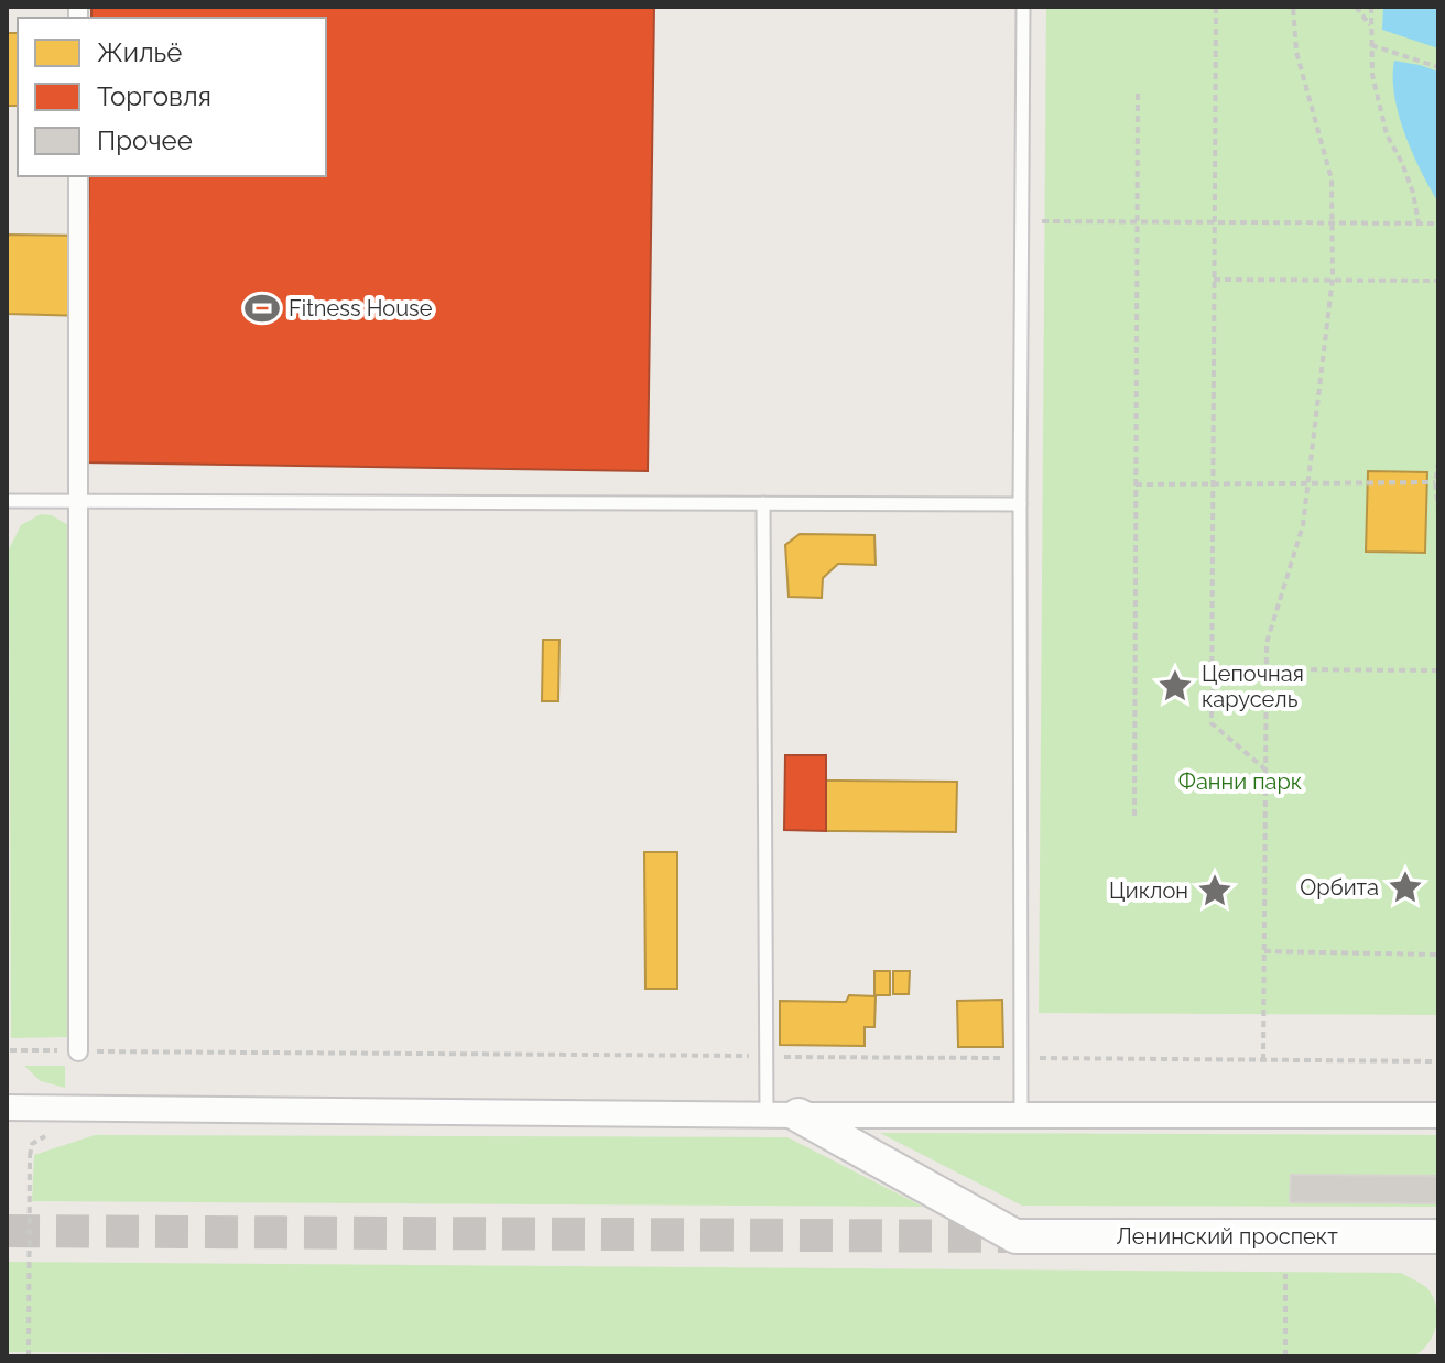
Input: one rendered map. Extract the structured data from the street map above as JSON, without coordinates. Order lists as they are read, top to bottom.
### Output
{
  "streets": {
    "main road": ["Ленинский проспект"]
  },
  "parks": ["Фанни парк"],
  "places": {
    "sports": ["Fitness House"],
    "place": ["Цепочная карусель", "Орбита", "Циклон"]
  },
  "legend": ["Жильё", "Торговля", "Прочее"]
}
